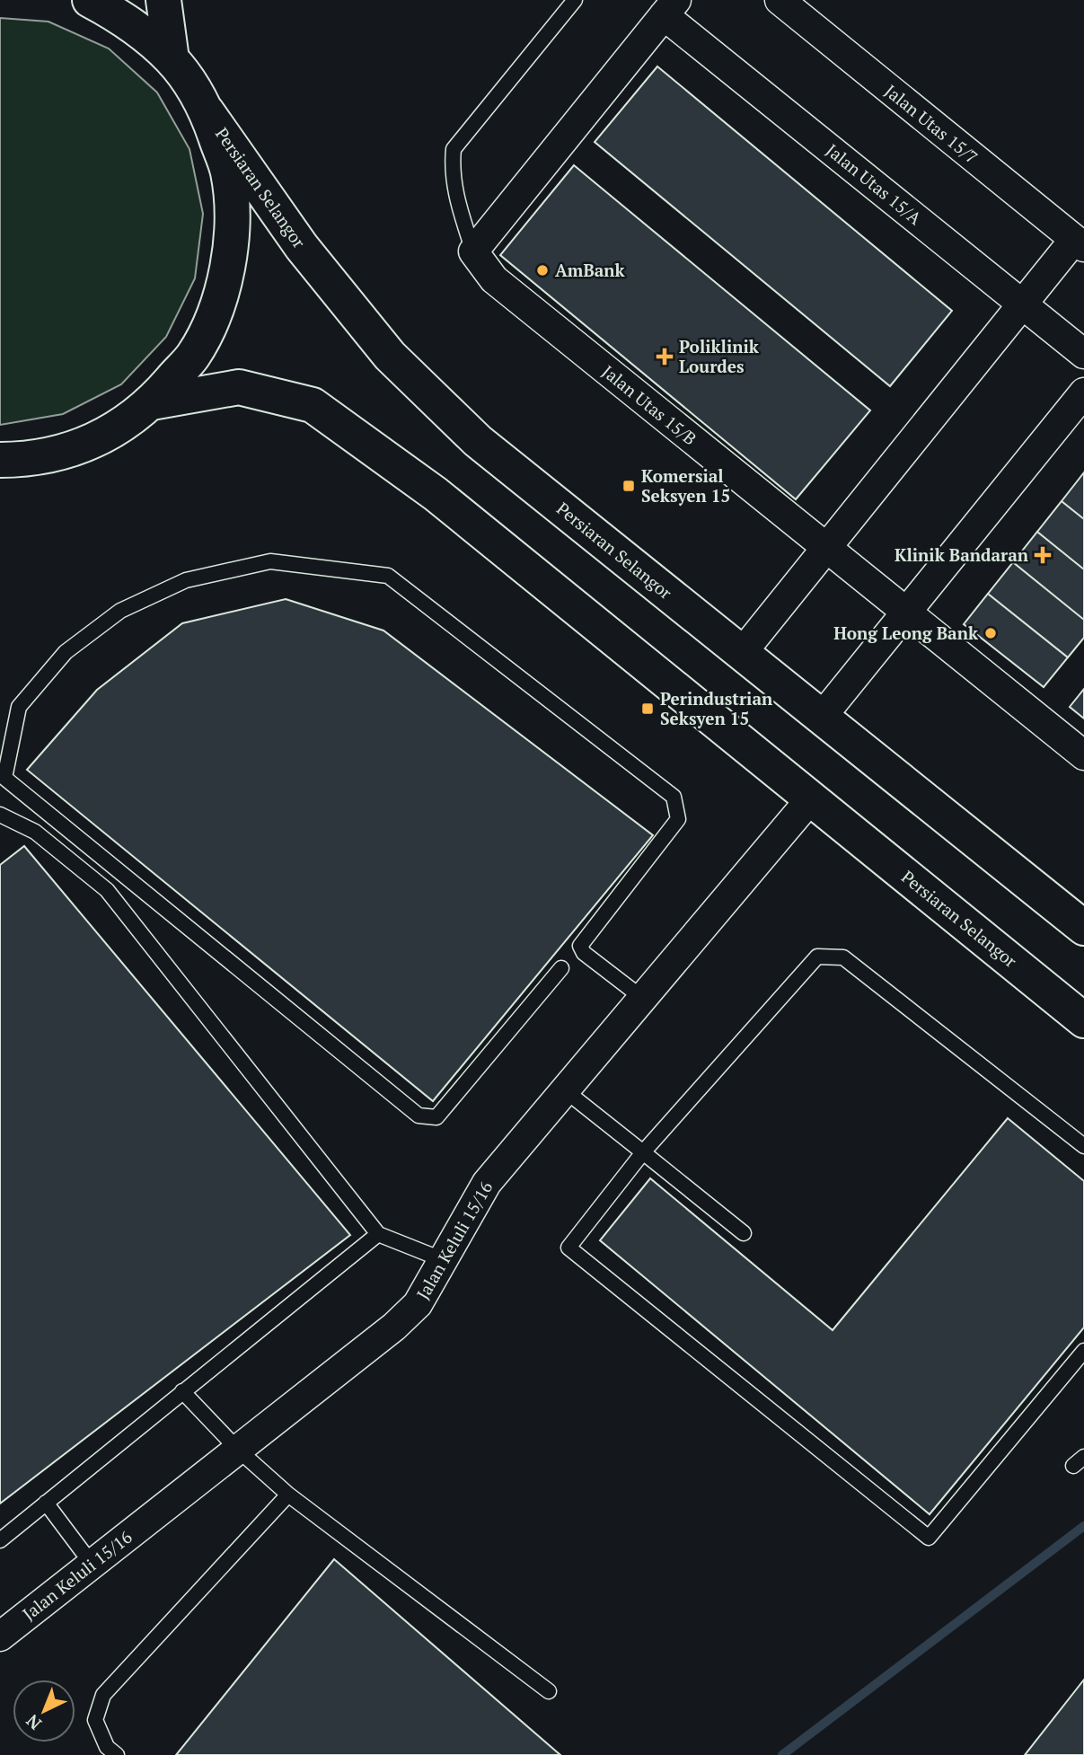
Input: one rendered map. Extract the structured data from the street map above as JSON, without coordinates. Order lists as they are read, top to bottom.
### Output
{
  "streets": {
    "main road": ["Persiaran Selangor"],
    "street": [
      "Jalan Utas 15/7",
      "Jalan Utas 15/A",
      "Jalan Utas 15/B",
      "Jalan Keluli 15/16"
    ]
  },
  "crossings": [
    ["Persiaran Selangor", "Jalan Keluli 15/16"]
  ],
  "places": {
    "other": ["AmBank", "Hong Leong Bank"],
    "health": ["Poliklinik Lourdes", "Klinik Bandaran"],
    "transit": ["Komersial Seksyen 15", "Perindustrian Seksyen 15"]
  },
  "north": "bottom left"
}
